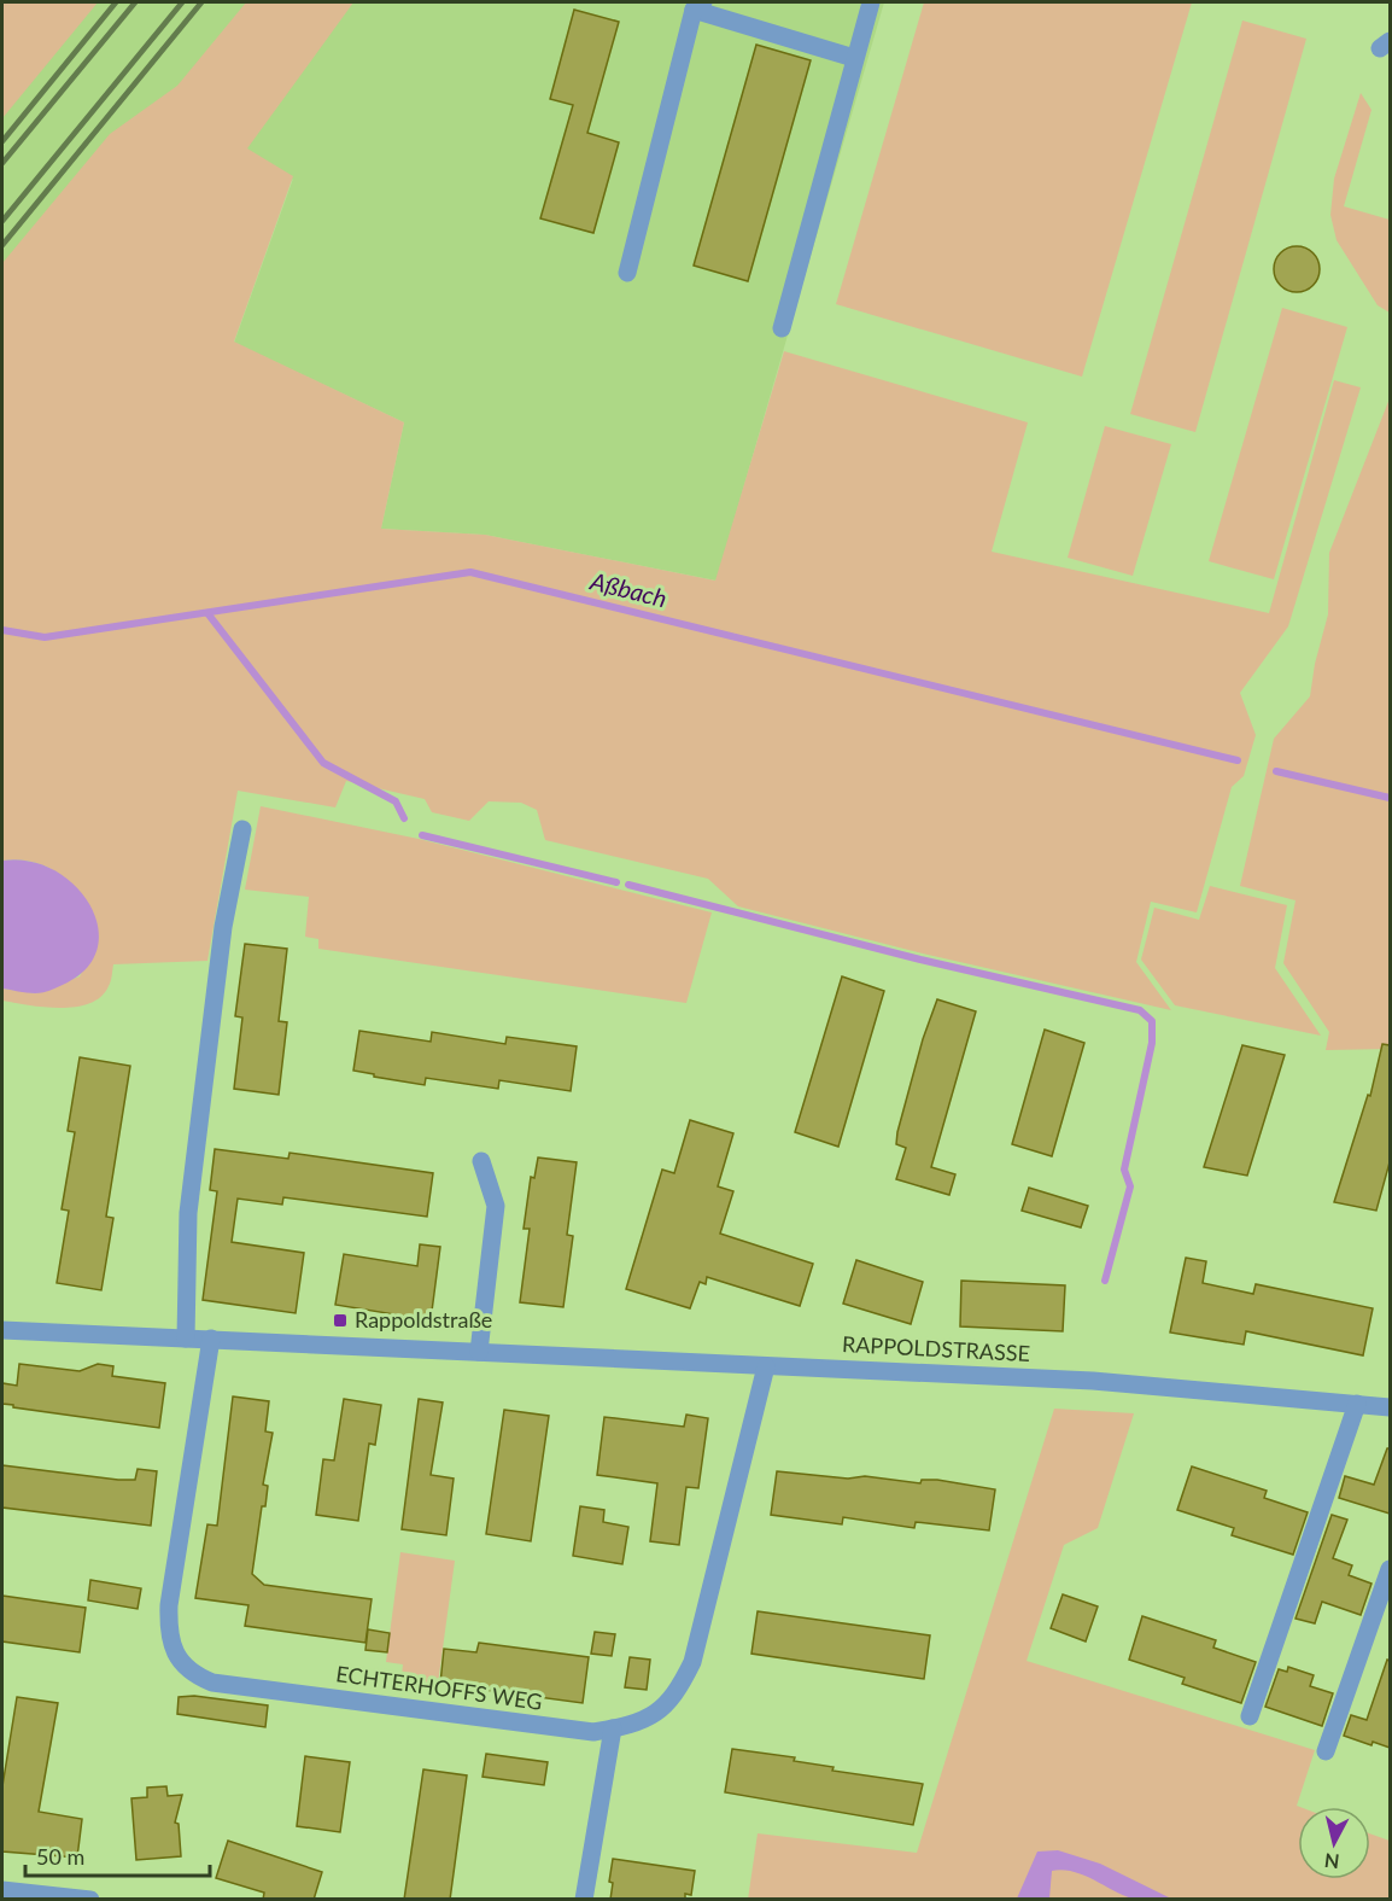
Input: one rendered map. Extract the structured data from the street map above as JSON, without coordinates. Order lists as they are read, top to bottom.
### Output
{
  "streets": {
    "street": ["RAPPOLDSTRASSE", "ECHTERHOFFS WEG"]
  },
  "crossings": [
    ["RAPPOLDSTRASSE", "ECHTERHOFFS WEG"]
  ],
  "water": ["Aßbach"],
  "places": {
    "transit": ["Rappoldstraße"]
  },
  "scale_bar": "50 m",
  "north": "bottom"
}
